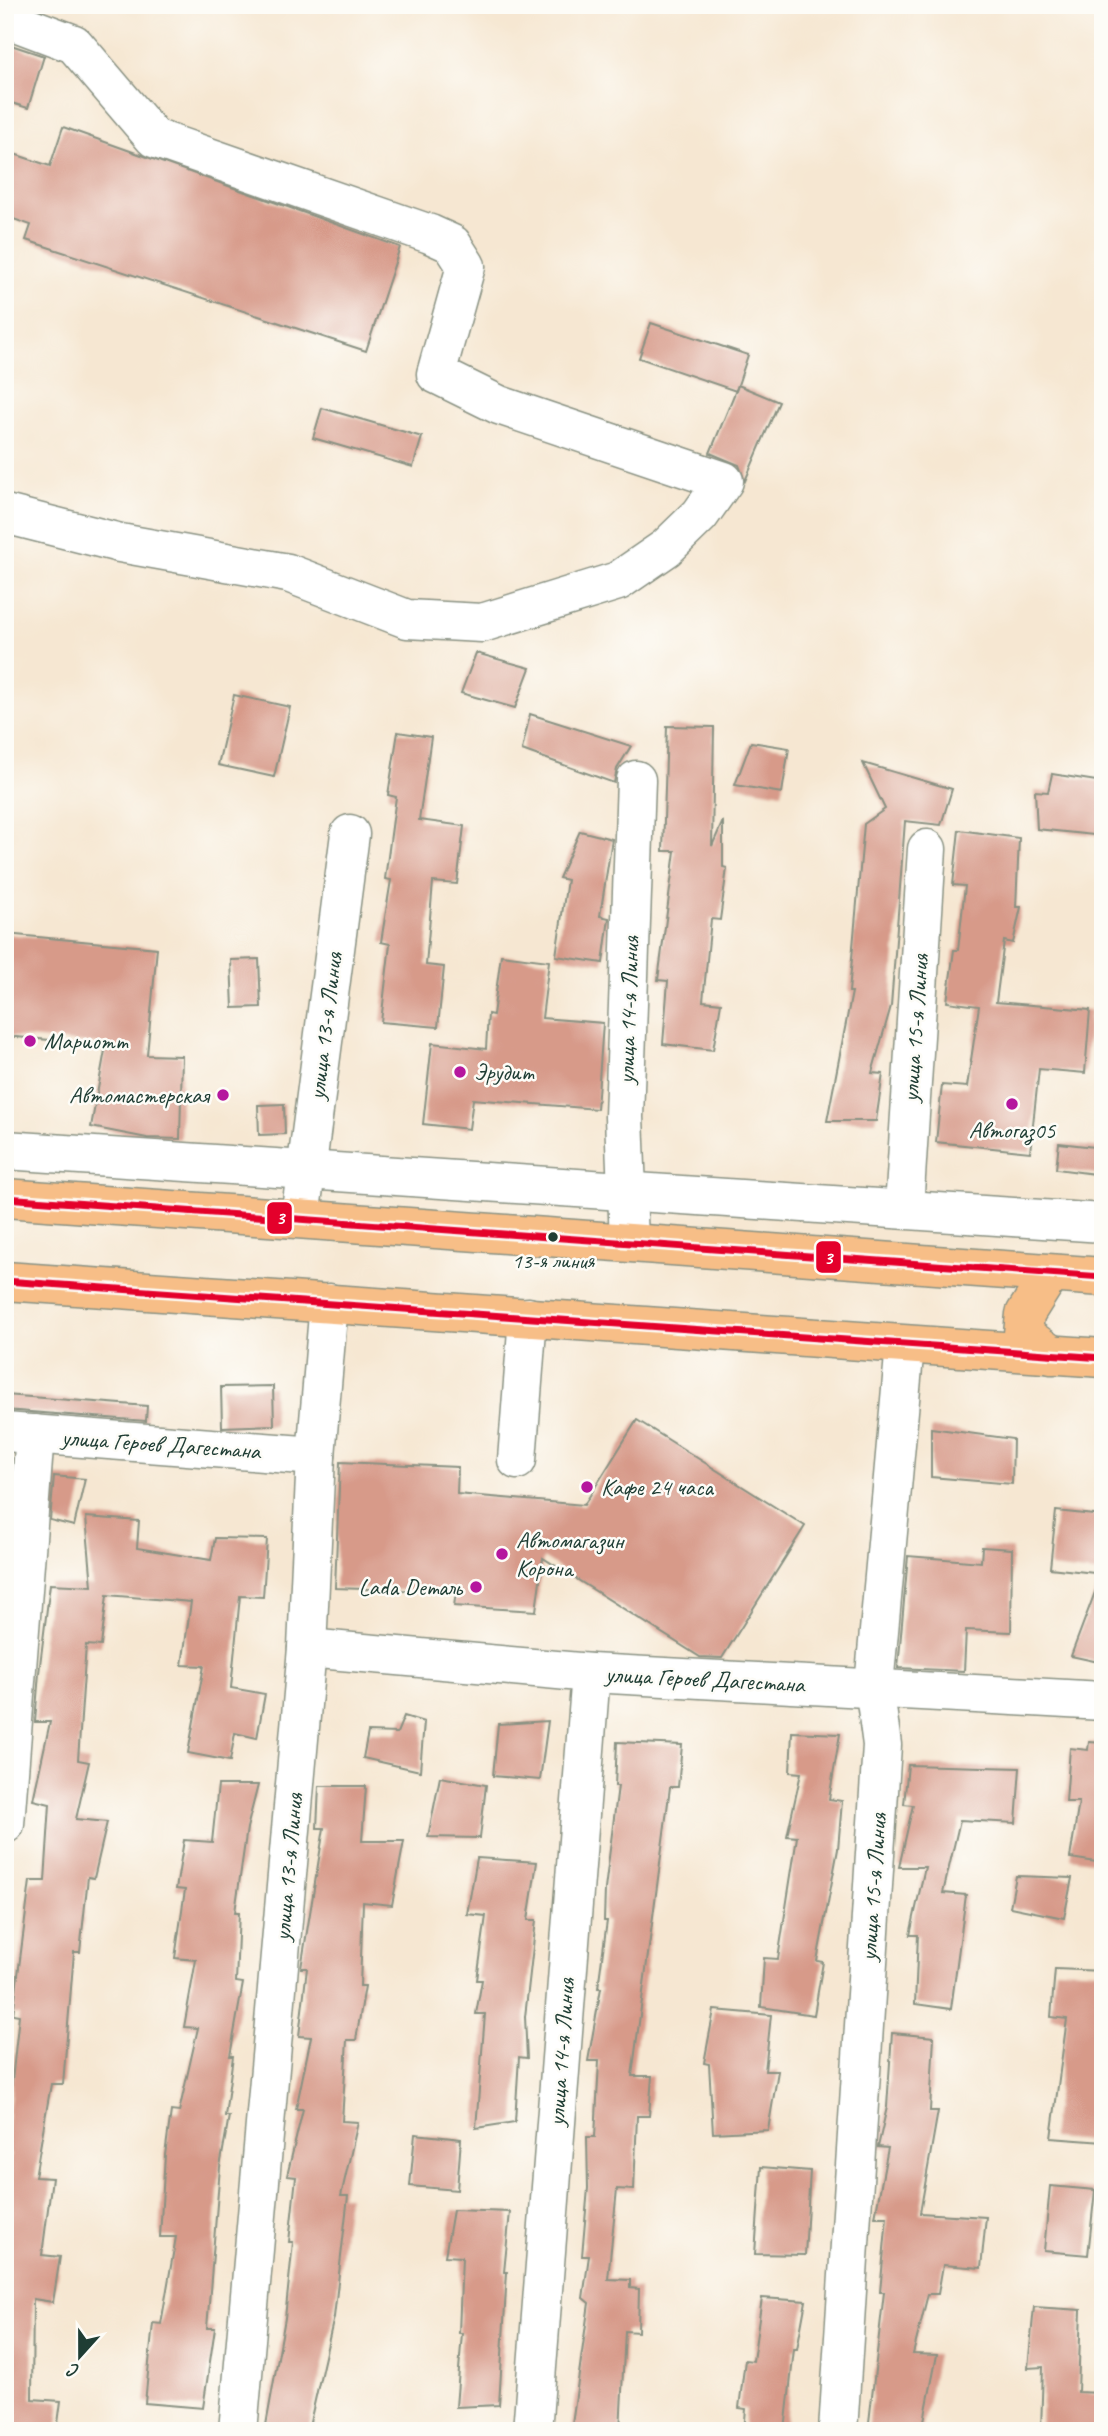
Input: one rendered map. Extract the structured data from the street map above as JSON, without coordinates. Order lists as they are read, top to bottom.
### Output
{
  "streets": {
    "street": [
      "улица 14-я Линия",
      "улица 13-я Линия",
      "улица 15-я Линия",
      "улица Героев Дагестана"
    ]
  },
  "crossings": [
    ["улица 14-я Линия", "улица Героев Дагестана"],
    ["улица 13-я Линия", "улица Героев Дагестана"],
    ["улица 15-я Линия", "улица Героев Дагестана"]
  ],
  "places": [
    "Мариотт",
    "Эрудит",
    "Автомастерская",
    "Автогаз05",
    "13-я линия",
    "Кафе 24 часа",
    "Автомагазин Корона",
    "Lada Dеталь"
  ],
  "lines": ["transit line 3"],
  "north": "bottom"
}
